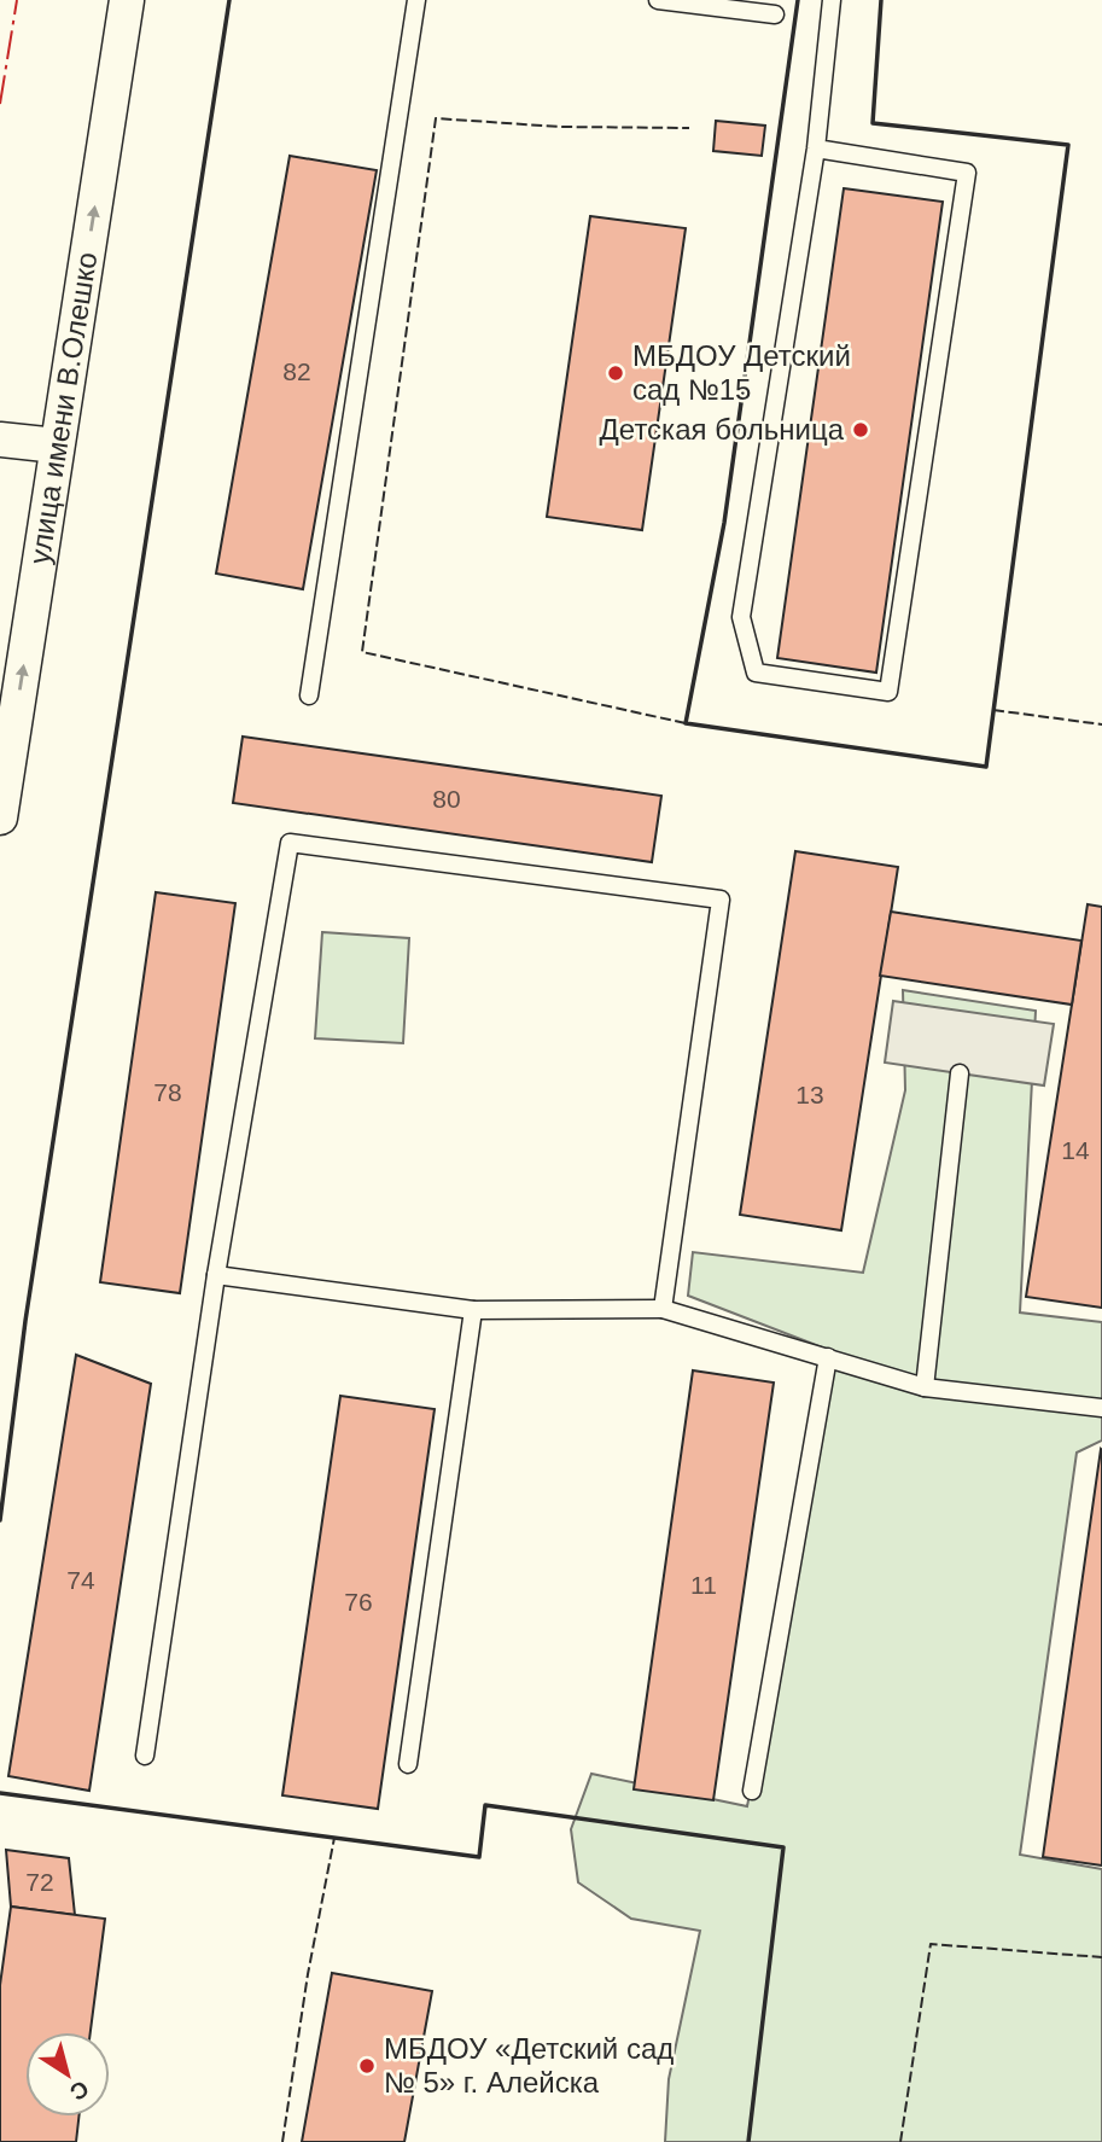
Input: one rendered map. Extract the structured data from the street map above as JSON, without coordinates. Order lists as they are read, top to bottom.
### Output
{
  "streets": {
    "street": ["улица имени В.Олешко"]
  },
  "one_way": ["улица имени В.Олешко"],
  "places": ["МБДОУ Детский сад №15", "Детская больница", "МБДОУ «Детский сад № 5» г. Алейска"],
  "house_numbers": [
    "82",
    "80",
    "78",
    "13",
    "14",
    "74",
    "11",
    "76",
    "72"
  ],
  "north": "bottom right"
}
